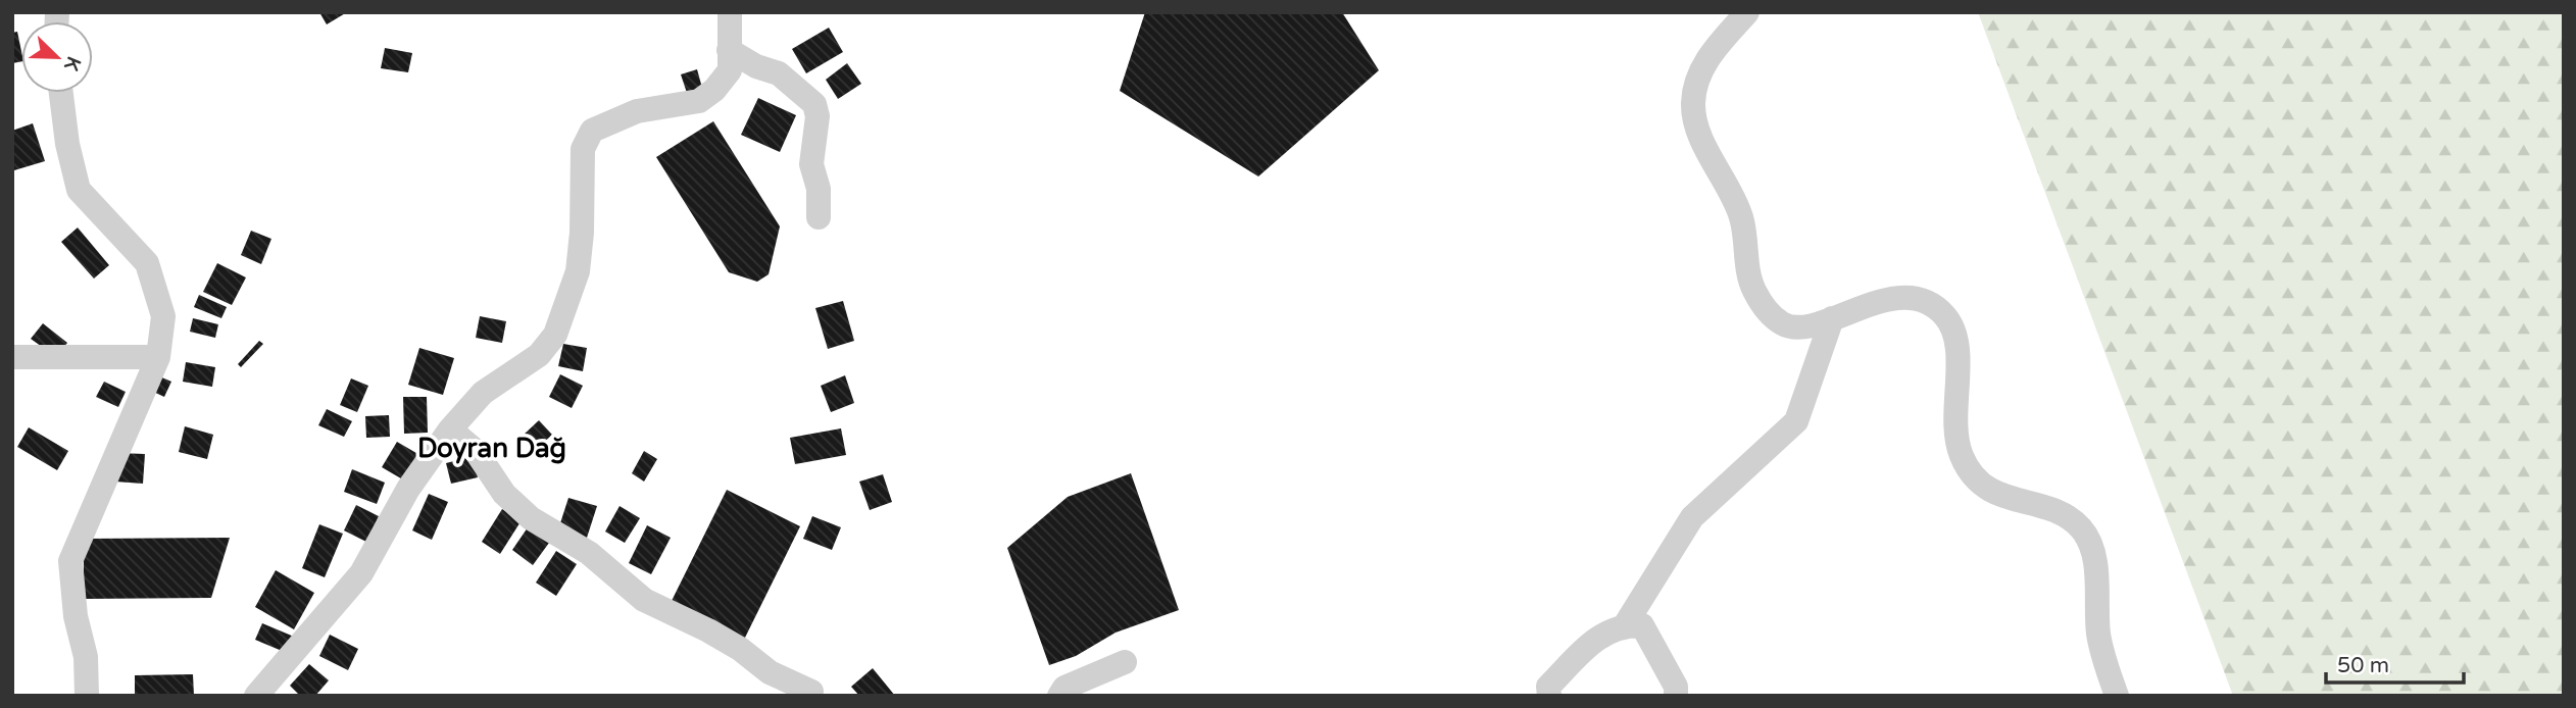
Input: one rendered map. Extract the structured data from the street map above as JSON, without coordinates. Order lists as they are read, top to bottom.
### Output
{
  "districts": ["Doyran Dağ"],
  "scale_bar": "50 m",
  "north": "bottom right"
}
